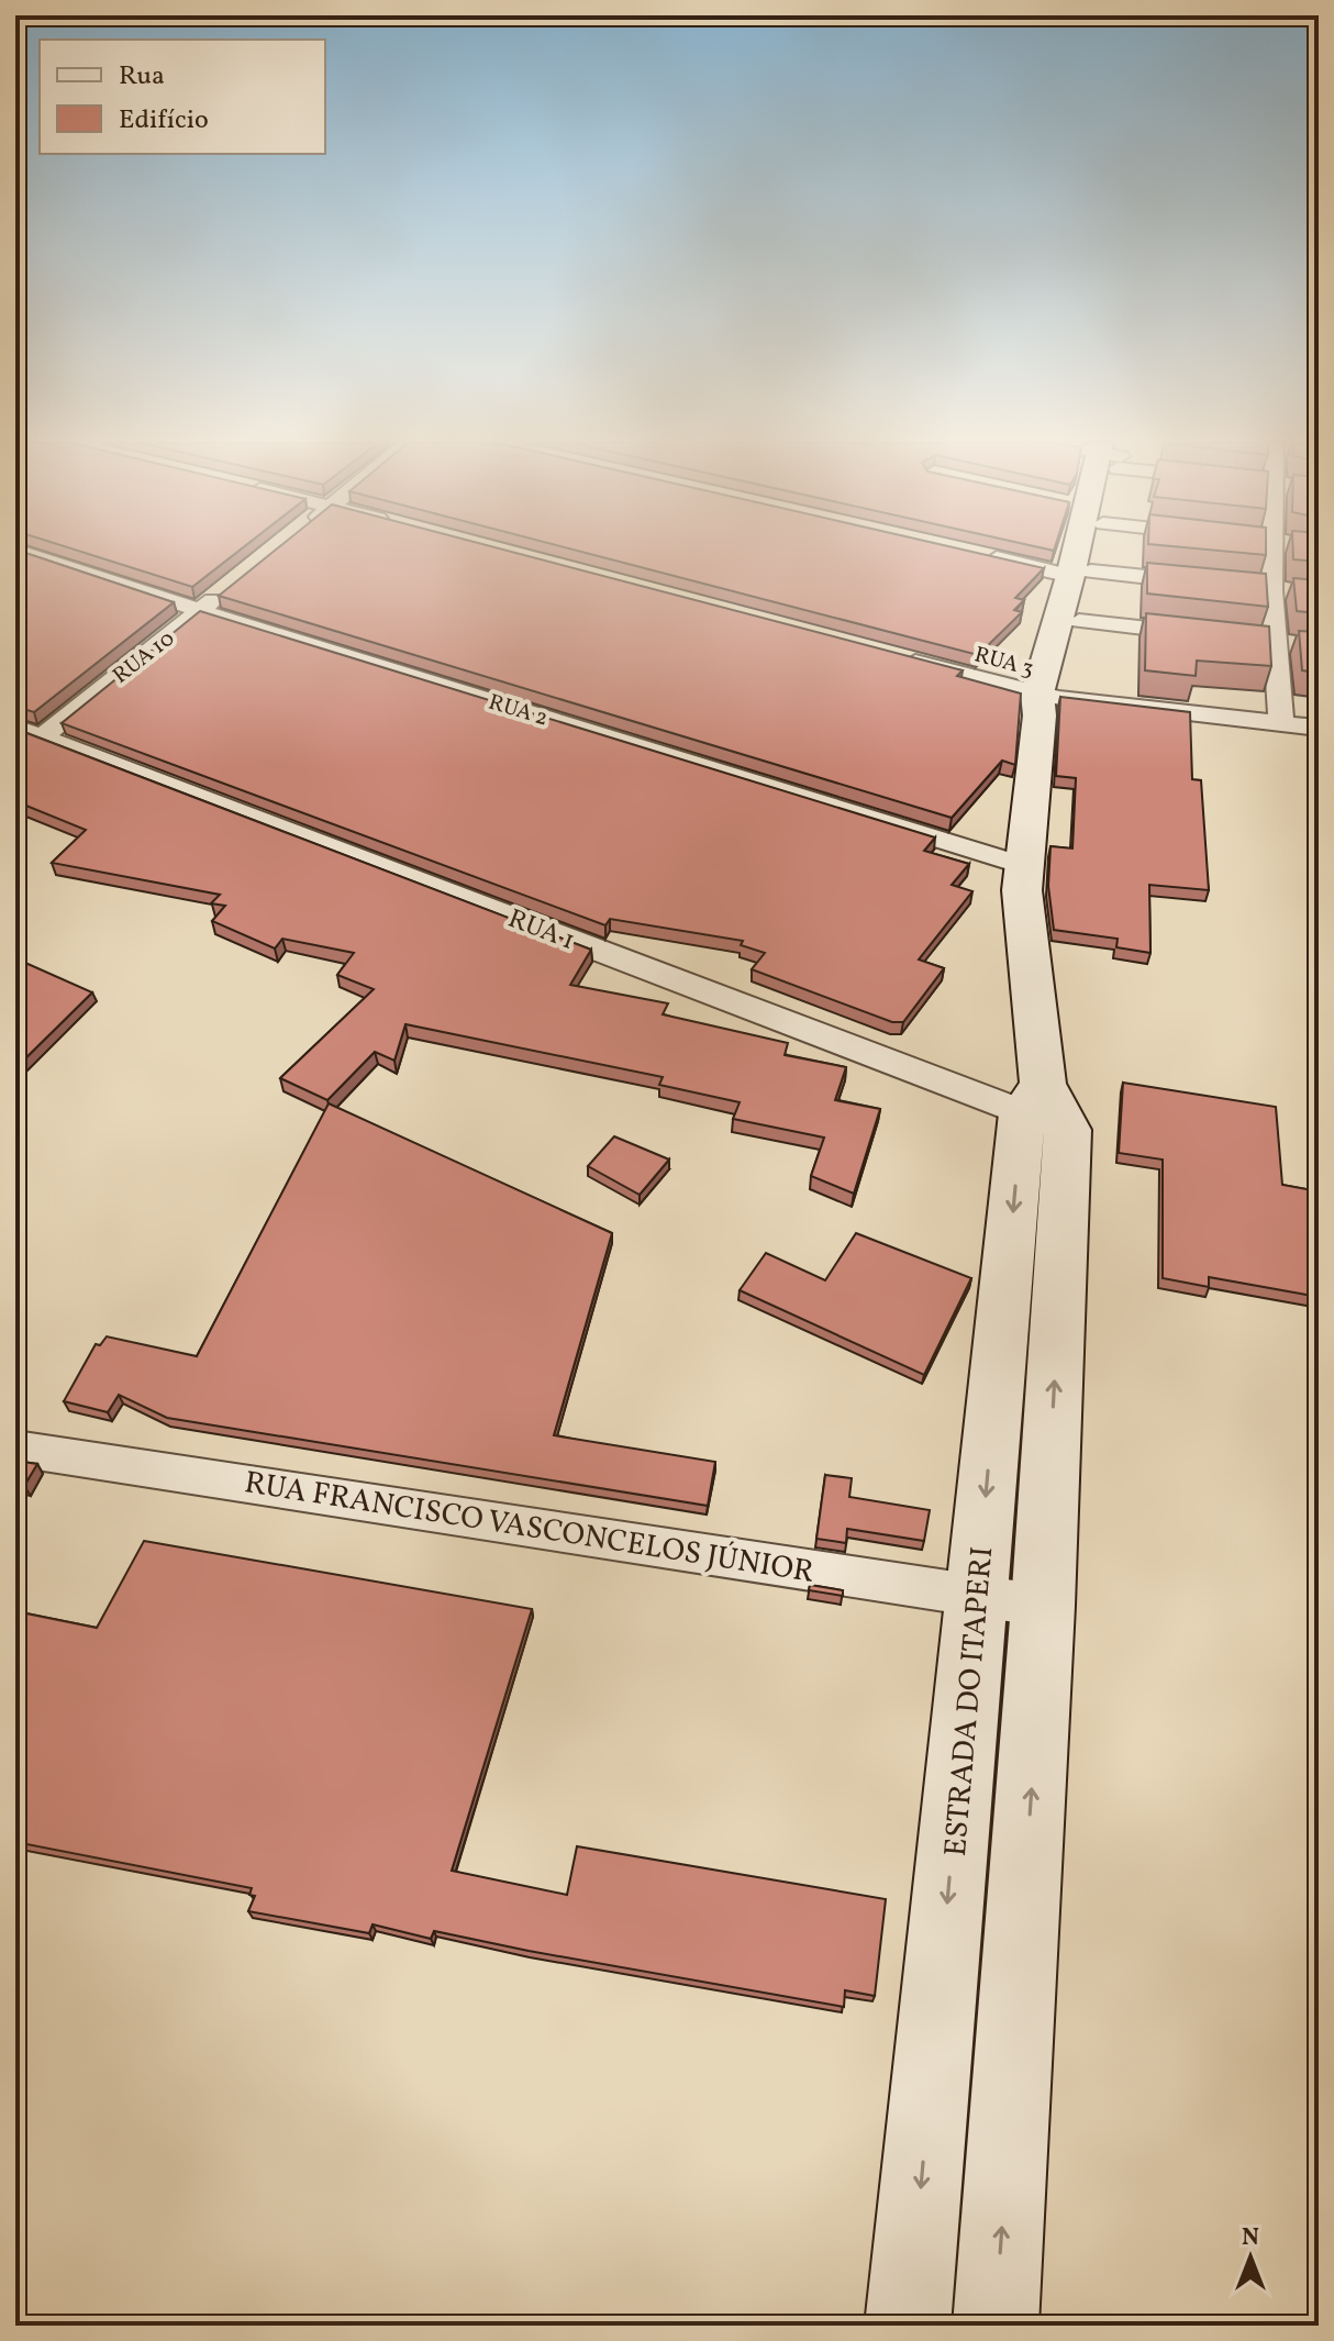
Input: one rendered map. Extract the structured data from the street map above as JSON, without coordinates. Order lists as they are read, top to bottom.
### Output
{
  "streets": {
    "street": [
      "RUA 10",
      "RUA 3",
      "RUA 2",
      "RUA 1",
      "RUA FRANCISCO VASCONCELOS JÚNIOR",
      "ESTRADA DO ITAPERI"
    ]
  },
  "crossings": [
    ["RUA 10", "RUA 2"],
    ["RUA 10", "RUA 1"],
    ["RUA 3", "ESTRADA DO ITAPERI"],
    ["RUA 2", "ESTRADA DO ITAPERI"],
    ["RUA 1", "ESTRADA DO ITAPERI"],
    ["RUA FRANCISCO VASCONCELOS JÚNIOR", "ESTRADA DO ITAPERI"]
  ],
  "legend": ["Rua", "Edifício"],
  "north": "top"
}
